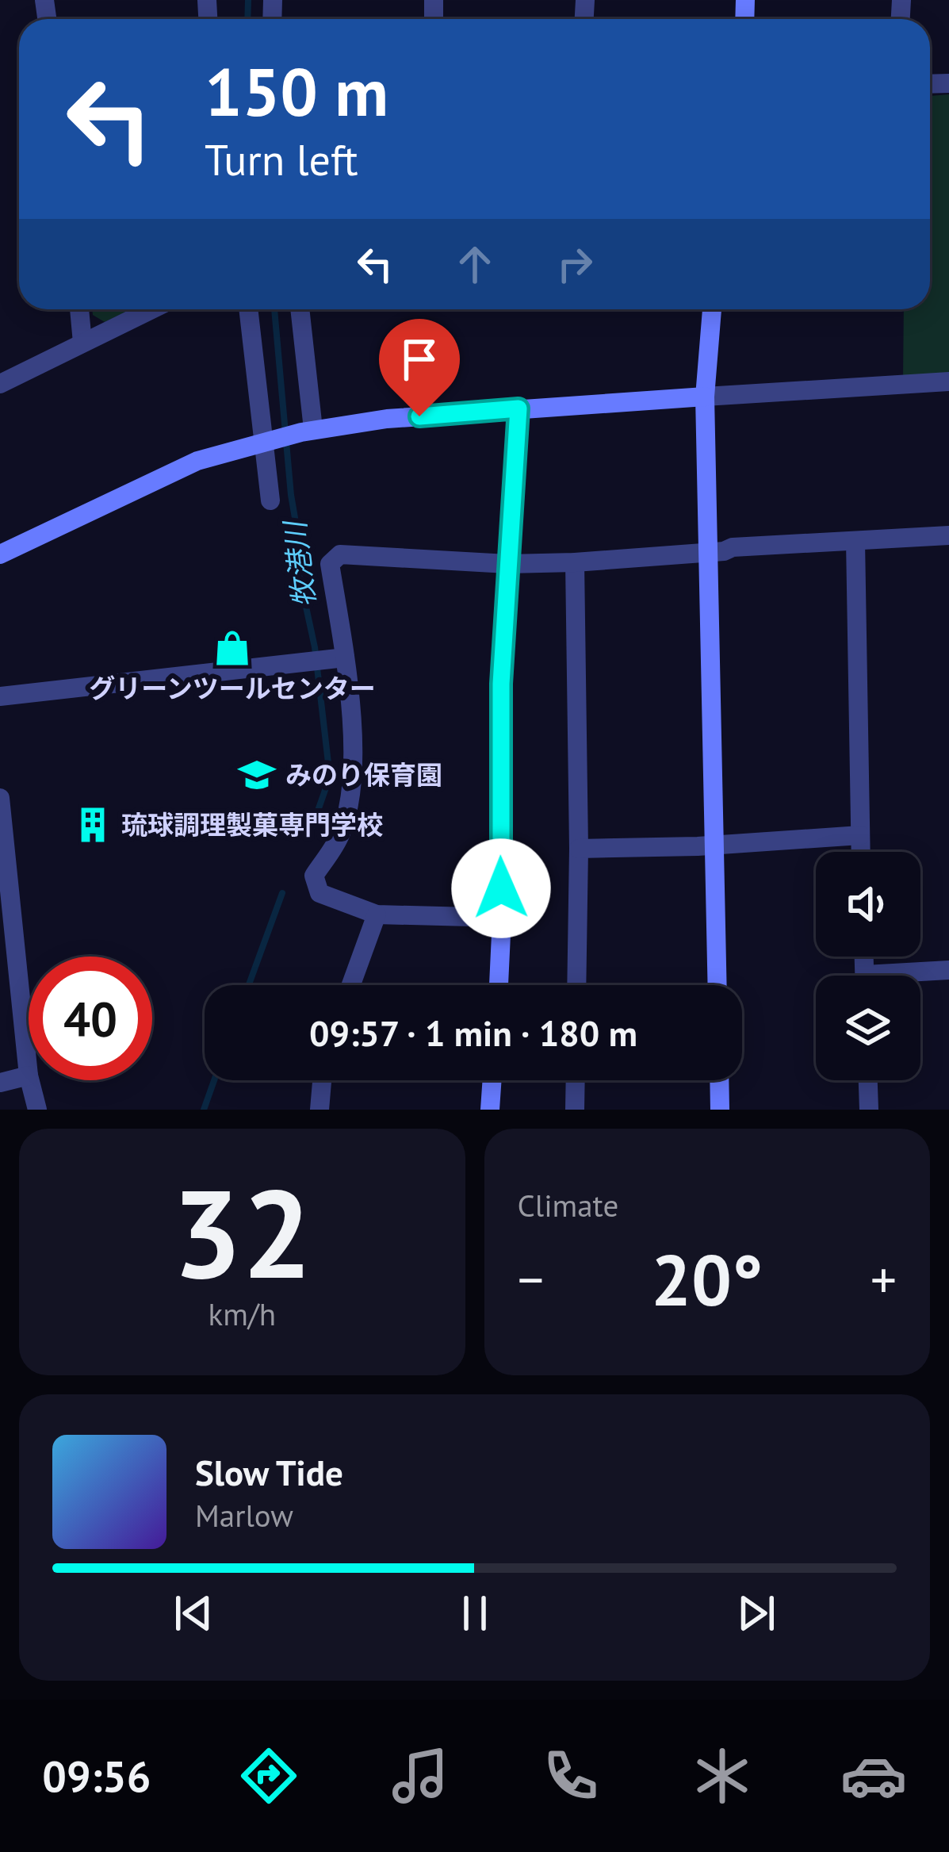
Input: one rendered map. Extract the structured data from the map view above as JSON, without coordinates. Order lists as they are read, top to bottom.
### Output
{
  "water": ["牧港川"],
  "places": {
    "shop": ["グリーンツールセンター"],
    "school or university": ["みのり保育園"],
    "building": ["琉球調理製菓専門学校"]
  },
  "page": {
    "turn": ["150 m", "Turn left"],
    "limit": "40",
    "trip": "09:57 · 1 min · 180 m",
    "tile": [
      ["32", "km/h"],
      "Climate"
    ],
    "heat": ["−", "20°", "+"],
    "song": ["Slow Tide", "Marlow"],
    "tabs": "09:56"
  }
}
